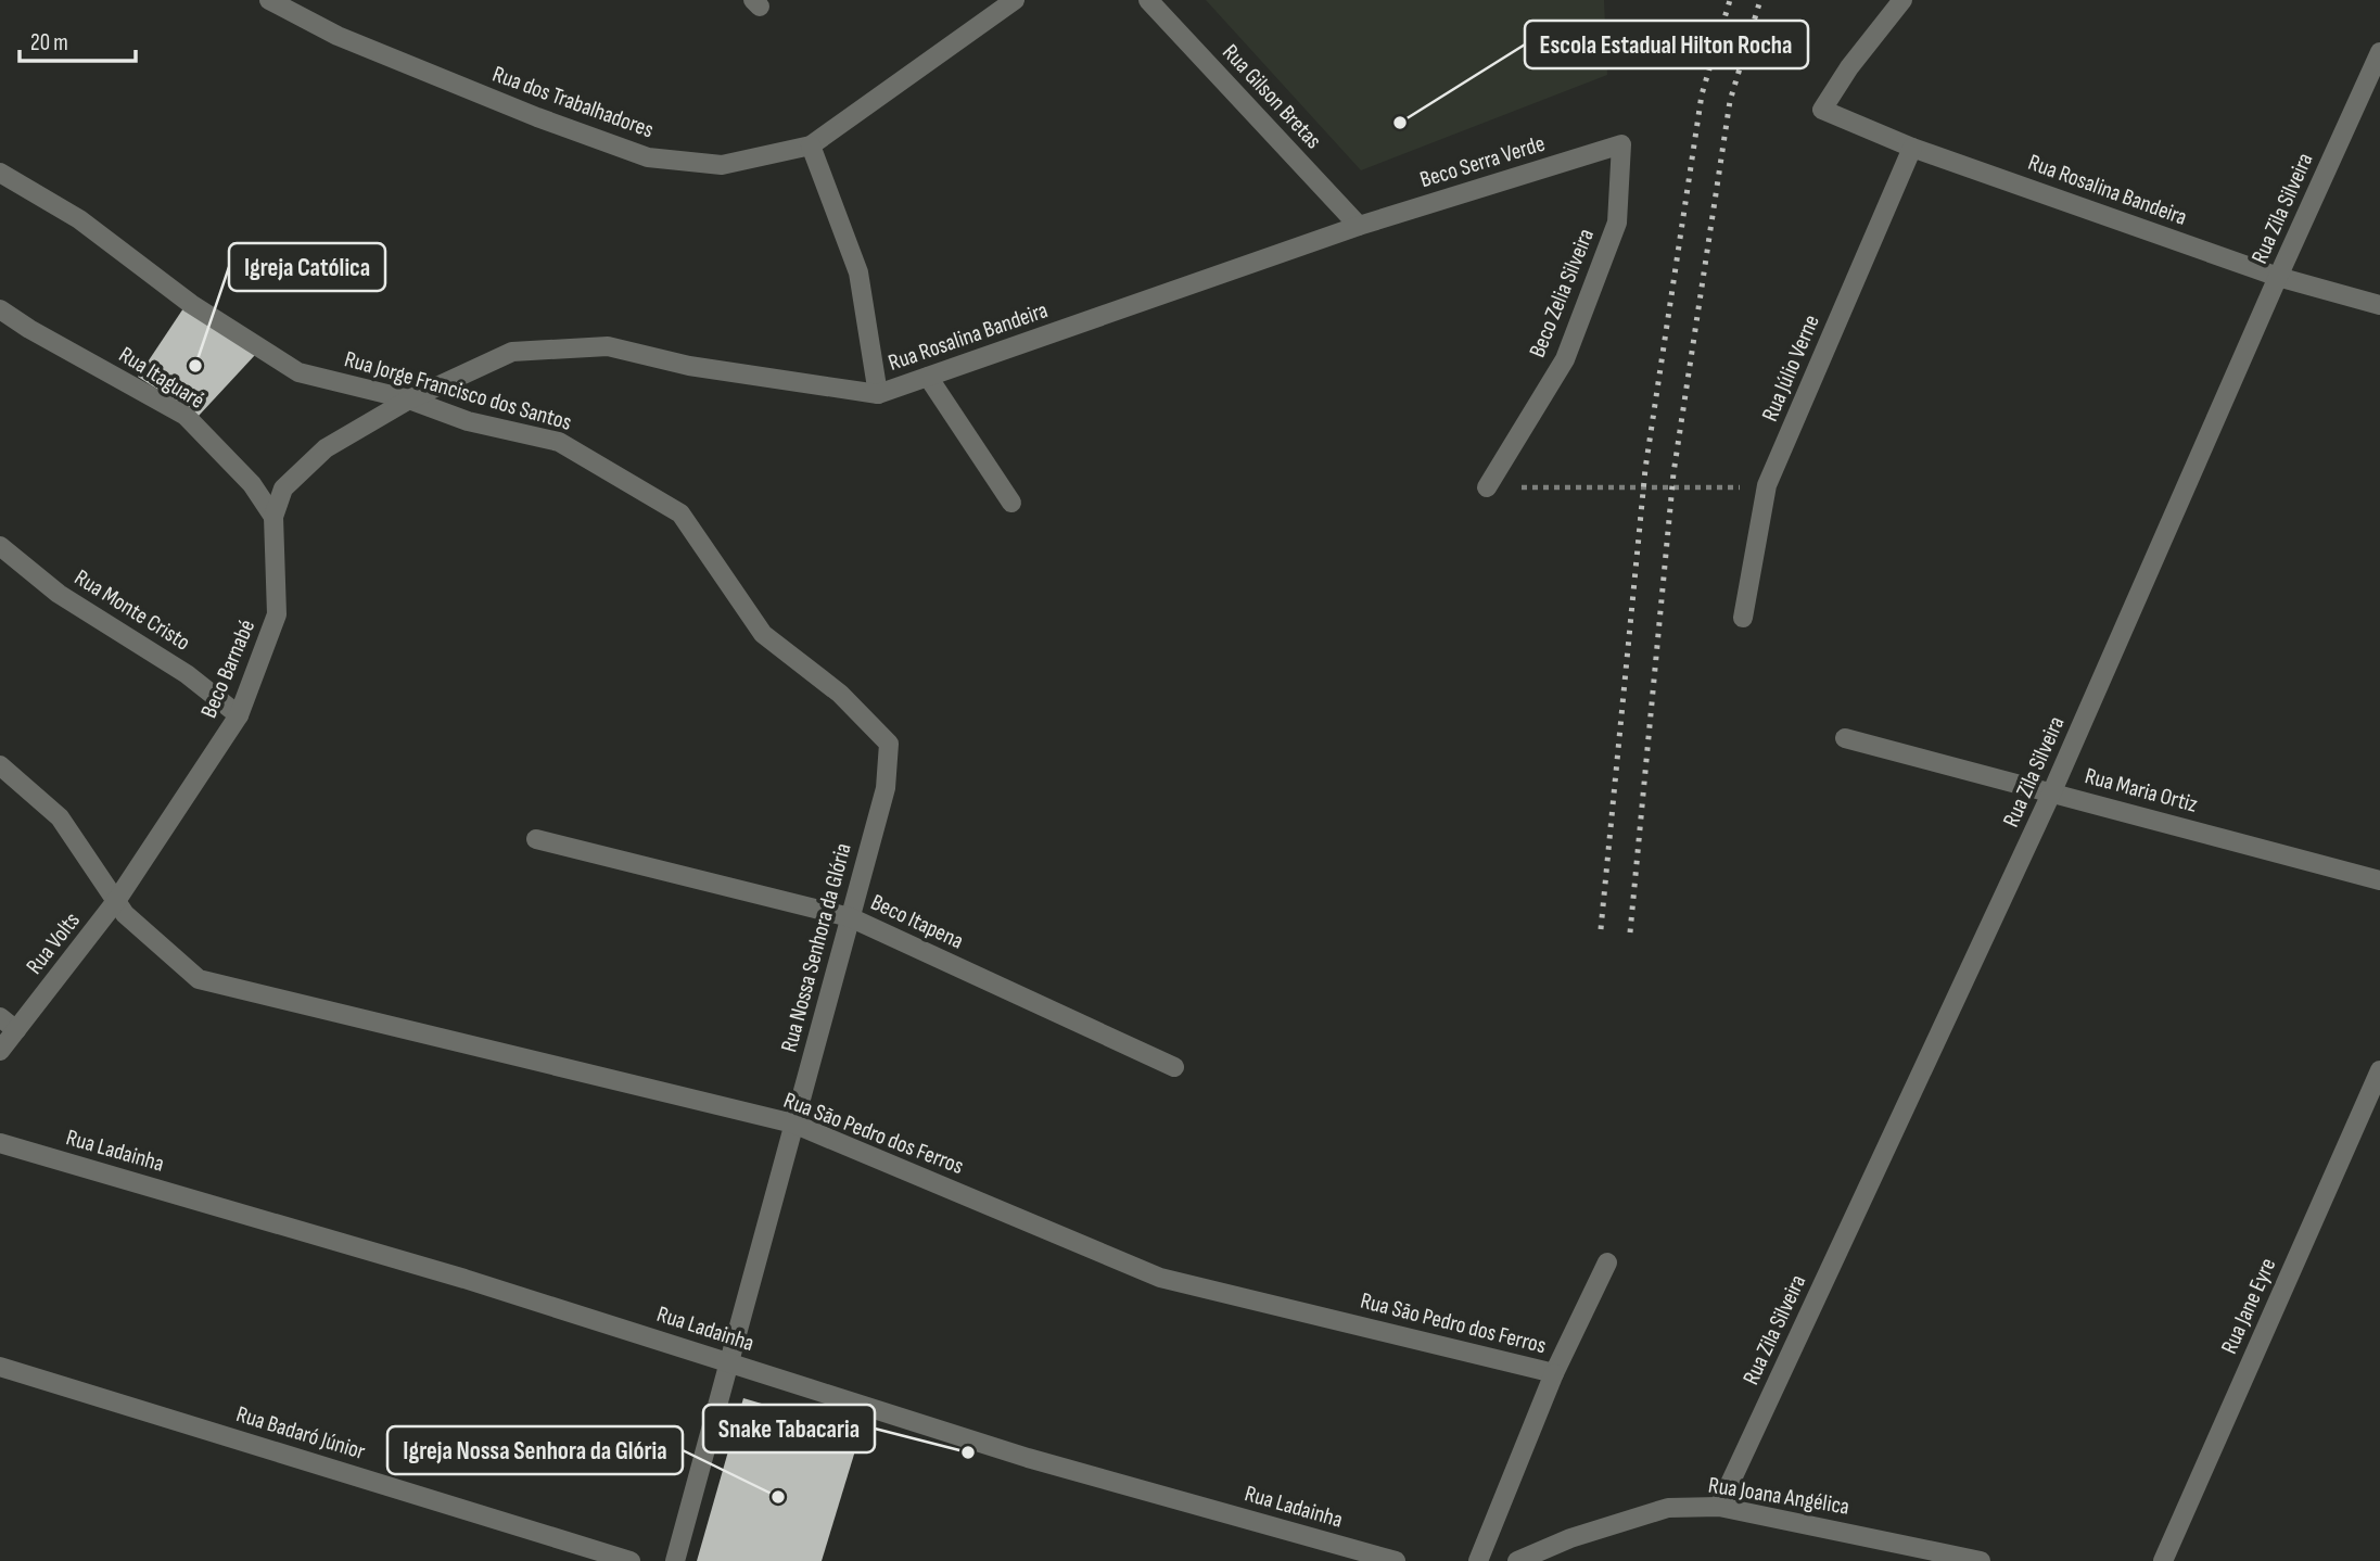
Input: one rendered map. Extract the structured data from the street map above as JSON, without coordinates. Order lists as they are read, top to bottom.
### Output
{
  "streets": {
    "street": [
      "Rua Gilson Bretas",
      "Rua dos Trabalhadores",
      "Beco Serra Verde",
      "Rua Rosalina Bandeira",
      "Rua Zila Silveira",
      "Beco Zelia Silveira",
      "Rua Júlio Verne",
      "Rua Itaguaré",
      "Rua Jorge Francisco dos Santos",
      "Rua Monte Cristo",
      "Beco Barnabé",
      "Rua Maria Ortiz",
      "Beco Itapena",
      "Rua Volts",
      "Rua Nossa Senhora da Glória",
      "Rua São Pedro dos Ferros",
      "Rua Ladainha",
      "Rua Jane Eyre",
      "Rua Badaró Júnior",
      "Rua Joana Angélica"
    ]
  },
  "crossings": [
    ["Rua Gilson Bretas", "Beco Serra Verde"],
    ["Rua Gilson Bretas", "Rua Rosalina Bandeira"],
    ["Beco Serra Verde", "Rua Rosalina Bandeira"],
    ["Beco Serra Verde", "Beco Zelia Silveira"],
    ["Rua Rosalina Bandeira", "Rua Zila Silveira"],
    ["Rua Rosalina Bandeira", "Rua Júlio Verne"],
    ["Rua Rosalina Bandeira", "Rua Jorge Francisco dos Santos"],
    ["Rua Rosalina Bandeira", "Beco Barnabé"],
    ["Rua Zila Silveira", "Rua Maria Ortiz"],
    ["Rua Zila Silveira", "Rua Joana Angélica"],
    ["Rua Itaguaré", "Beco Barnabé"],
    ["Rua Jorge Francisco dos Santos", "Beco Barnabé"],
    ["Rua Jorge Francisco dos Santos", "Rua Nossa Senhora da Glória"],
    ["Rua Monte Cristo", "Beco Barnabé"],
    ["Beco Barnabé", "Rua Volts"],
    ["Beco Barnabé", "Rua São Pedro dos Ferros"],
    ["Beco Itapena", "Rua Nossa Senhora da Glória"],
    ["Rua Volts", "Rua São Pedro dos Ferros"],
    ["Rua Nossa Senhora da Glória", "Rua São Pedro dos Ferros"],
    ["Rua Nossa Senhora da Glória", "Rua Ladainha"]
  ],
  "places": [
    "Escola Estadual Hilton Rocha",
    "Igreja Católica",
    "Snake Tabacaria",
    "Igreja Nossa Senhora da Glória"
  ],
  "scale_bar": "20 m"
}
